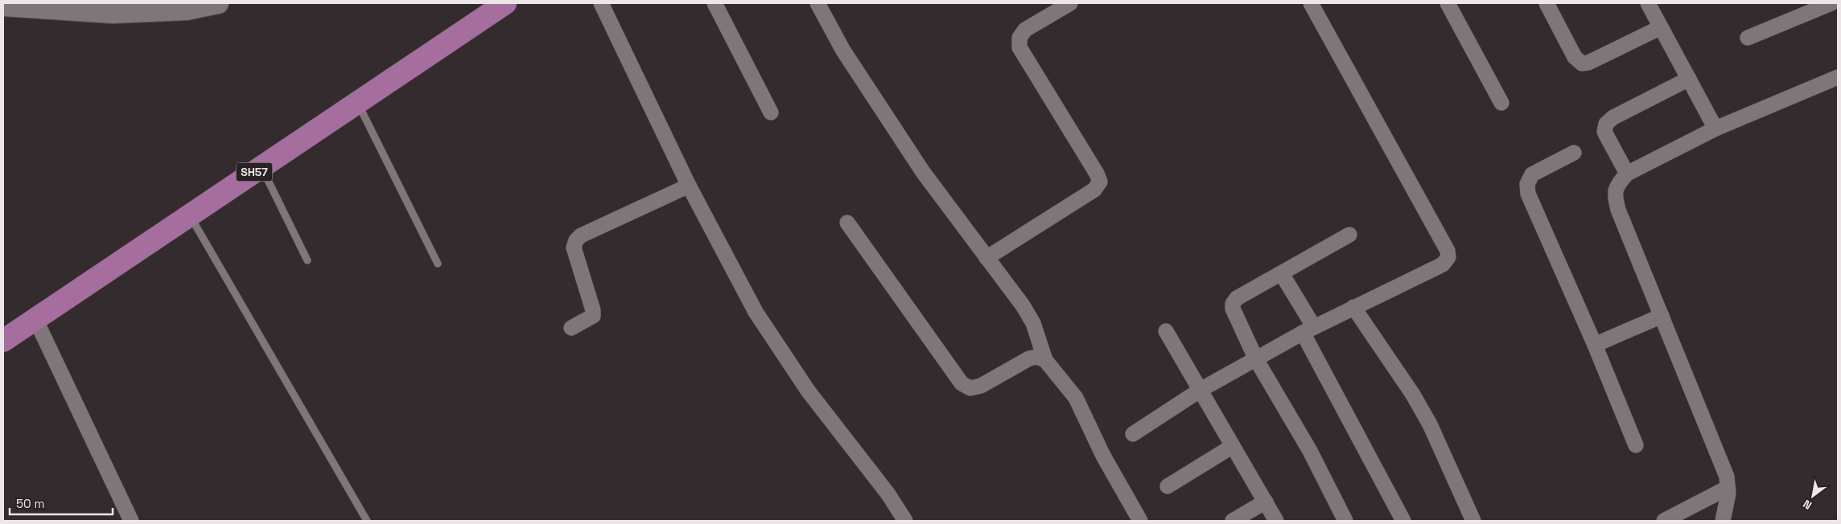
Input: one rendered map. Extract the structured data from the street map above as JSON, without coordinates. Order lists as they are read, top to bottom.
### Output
{
  "streets": {
    "main road": ["SH57"]
  },
  "scale_bar": "50 m",
  "north": "bottom left"
}
